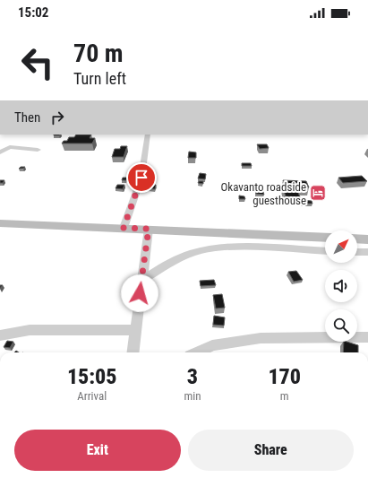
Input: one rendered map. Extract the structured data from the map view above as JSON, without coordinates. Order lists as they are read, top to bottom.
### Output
{
  "places": {
    "hotel": ["Okavanto roadside guesthouse"]
  },
  "north": "top right",
  "page": {
    "status": "15:02",
    "turn": ["70 m", "Turn left"],
    "then": "Then",
    "eta": [
      "15:05",
      "Arrival",
      "3",
      "min",
      "170",
      "m"
    ],
    "buttons": ["Exit", "Share"]
  }
}
